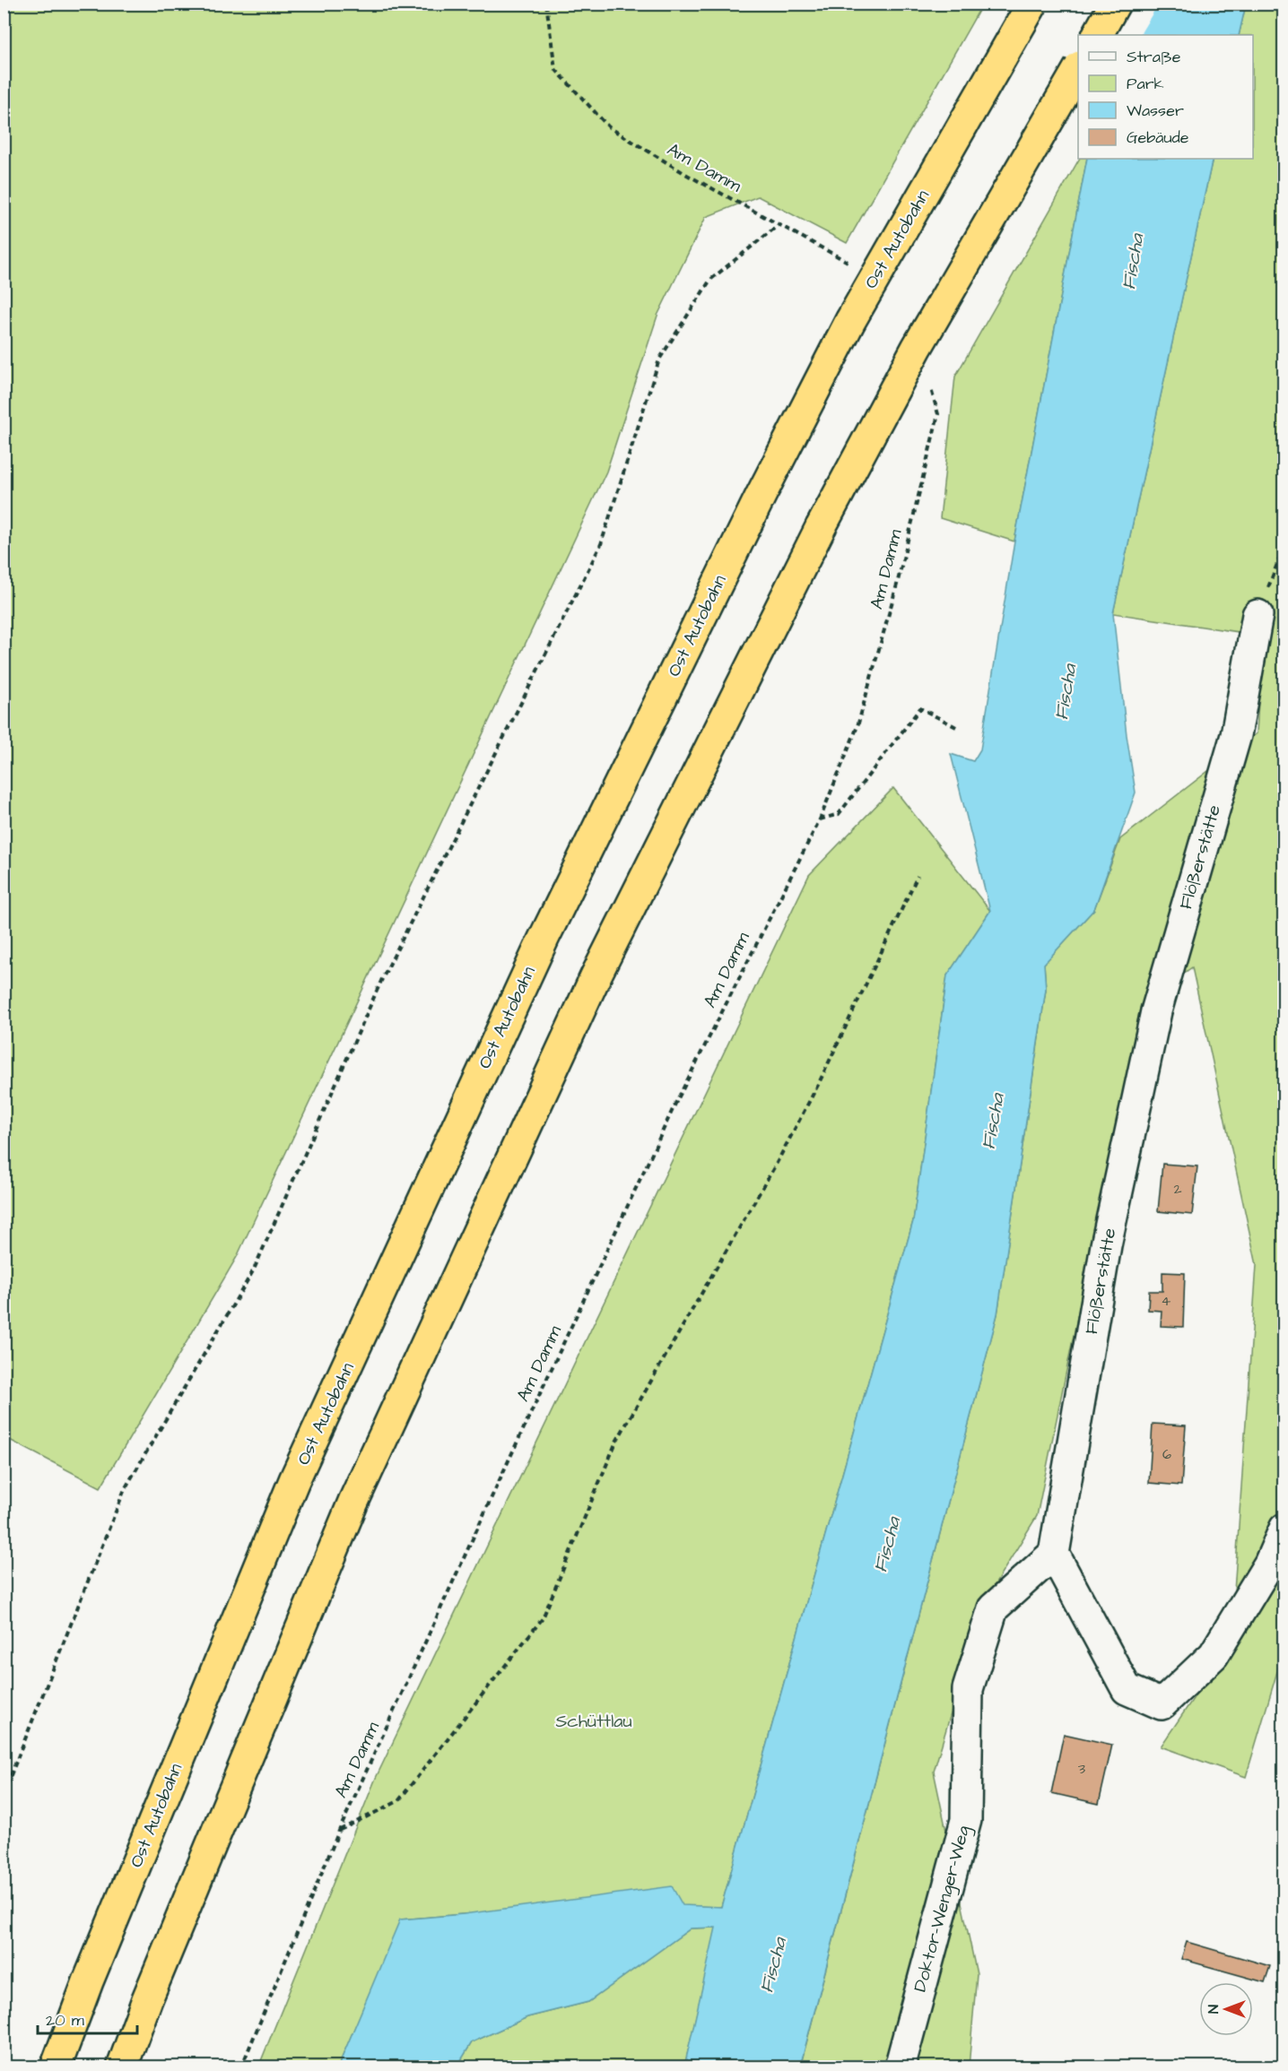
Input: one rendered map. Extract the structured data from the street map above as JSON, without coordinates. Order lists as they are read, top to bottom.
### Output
{
  "streets": {
    "highway": ["Ost Autobahn"],
    "street": ["Flößerstätte", "Doktor-Wenger-Weg"],
    "path": ["Am Damm"]
  },
  "crossings": [
    ["Flößerstätte", "Doktor-Wenger-Weg"]
  ],
  "water": ["Fischa"],
  "parks": ["Schüttlau"],
  "house_numbers": [
    "2",
    "4",
    "6",
    "3"
  ],
  "legend": [
    "Straße",
    "Park",
    "Wasser",
    "Gebäude"
  ],
  "scale_bar": "20 m",
  "north": "left"
}
